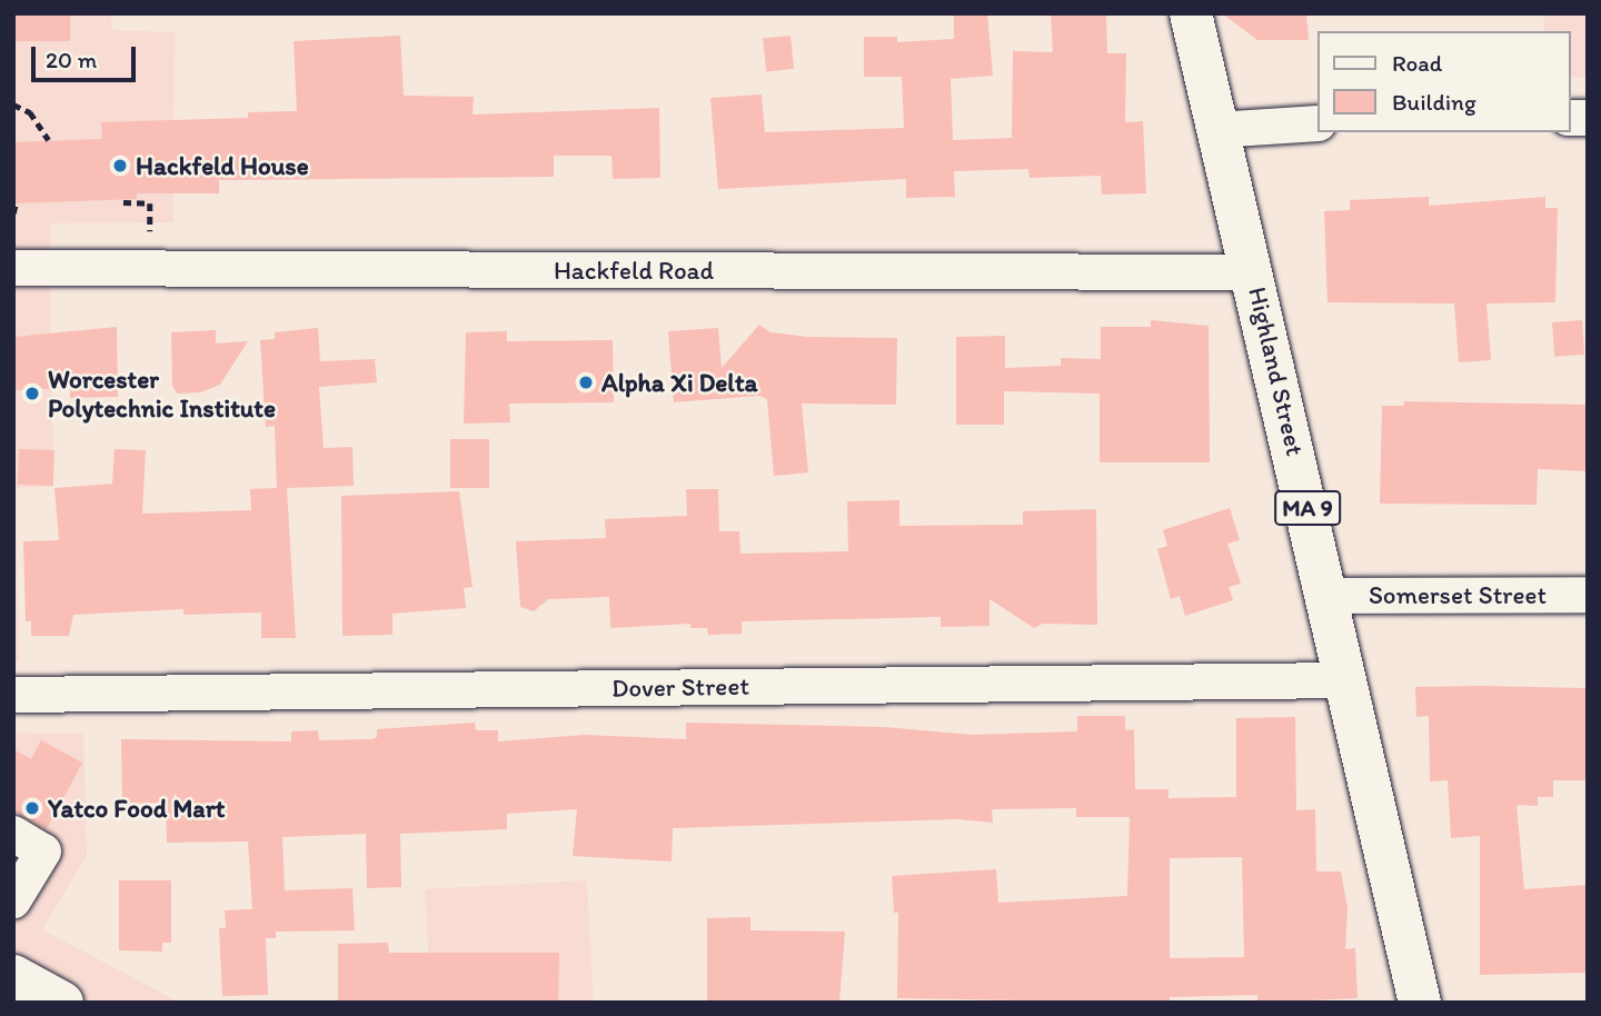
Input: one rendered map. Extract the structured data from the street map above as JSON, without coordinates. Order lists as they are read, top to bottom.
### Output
{
  "streets": {
    "main road": ["Highland Street", "MA 9"],
    "street": ["Hackfeld Road", "Somerset Street", "Dover Street"]
  },
  "crossings": [
    ["Hackfeld Road", "Highland Street"],
    ["Highland Street", "Somerset Street"],
    ["Highland Street", "Dover Street"]
  ],
  "places": [
    "Hackfeld House",
    "Alpha Xi Delta",
    "Worcester Polytechnic Institute",
    "Yatco Food Mart"
  ],
  "legend": ["Road", "Building"],
  "scale_bar": "20 m"
}
